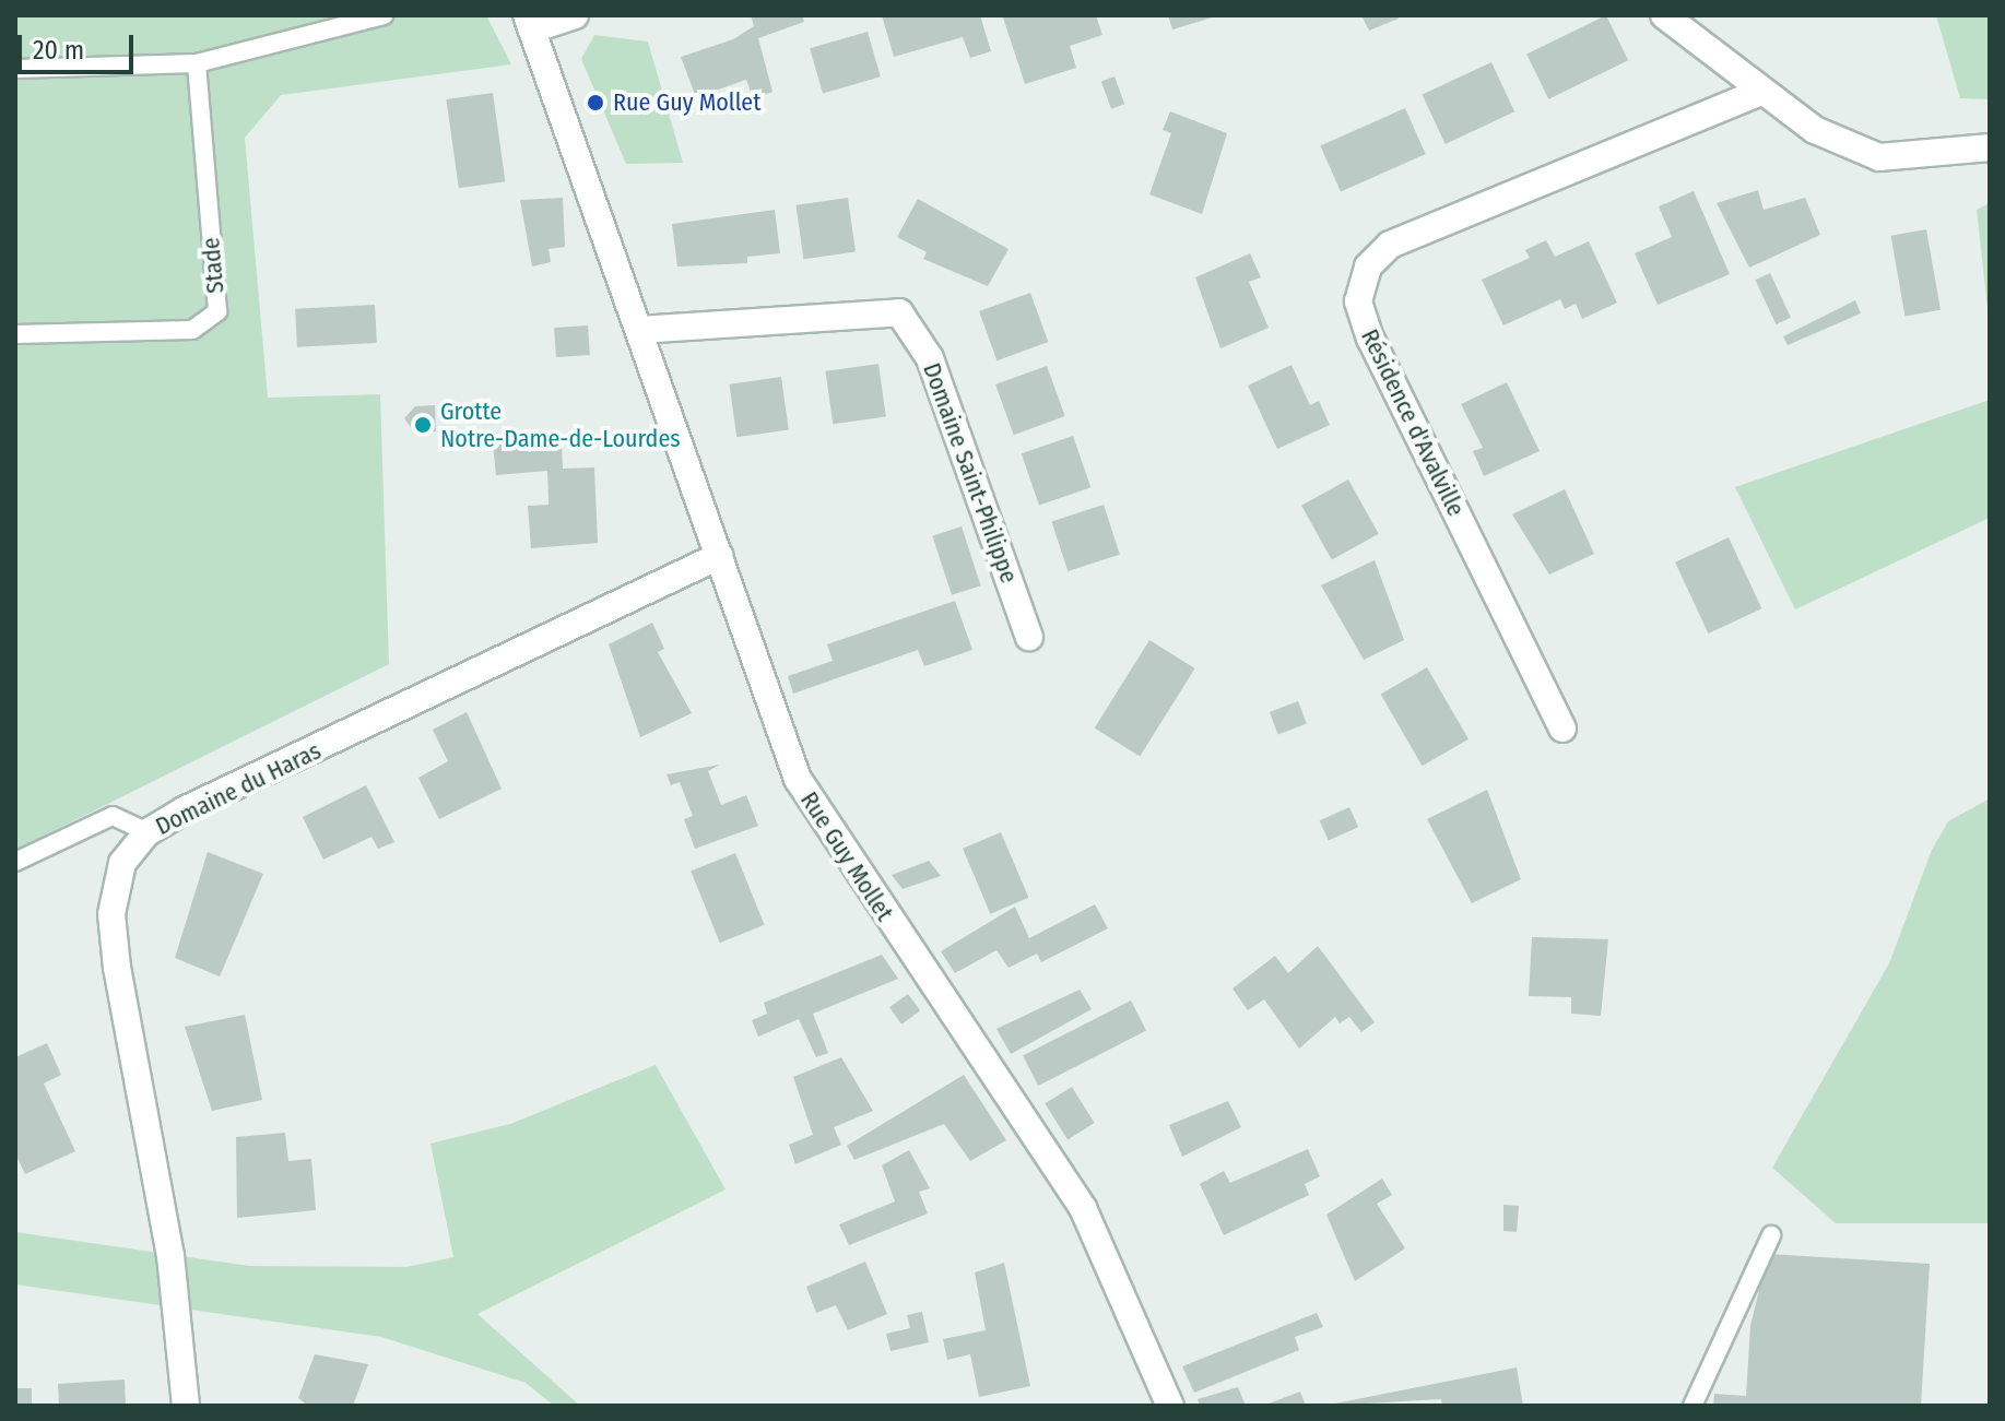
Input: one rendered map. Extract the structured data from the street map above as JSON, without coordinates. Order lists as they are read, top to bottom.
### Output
{
  "streets": {
    "street": [
      "Résidence d'Avalville",
      "Domaine Saint-Philippe",
      "Domaine du Haras",
      "Rue Guy Mollet"
    ],
    "lane": ["Stade"]
  },
  "crossings": [
    ["Domaine Saint-Philippe", "Rue Guy Mollet"],
    ["Domaine du Haras", "Rue Guy Mollet"]
  ],
  "places": ["Rue Guy Mollet", "Grotte Notre-Dame-de-Lourdes"],
  "scale_bar": "20 m"
}
